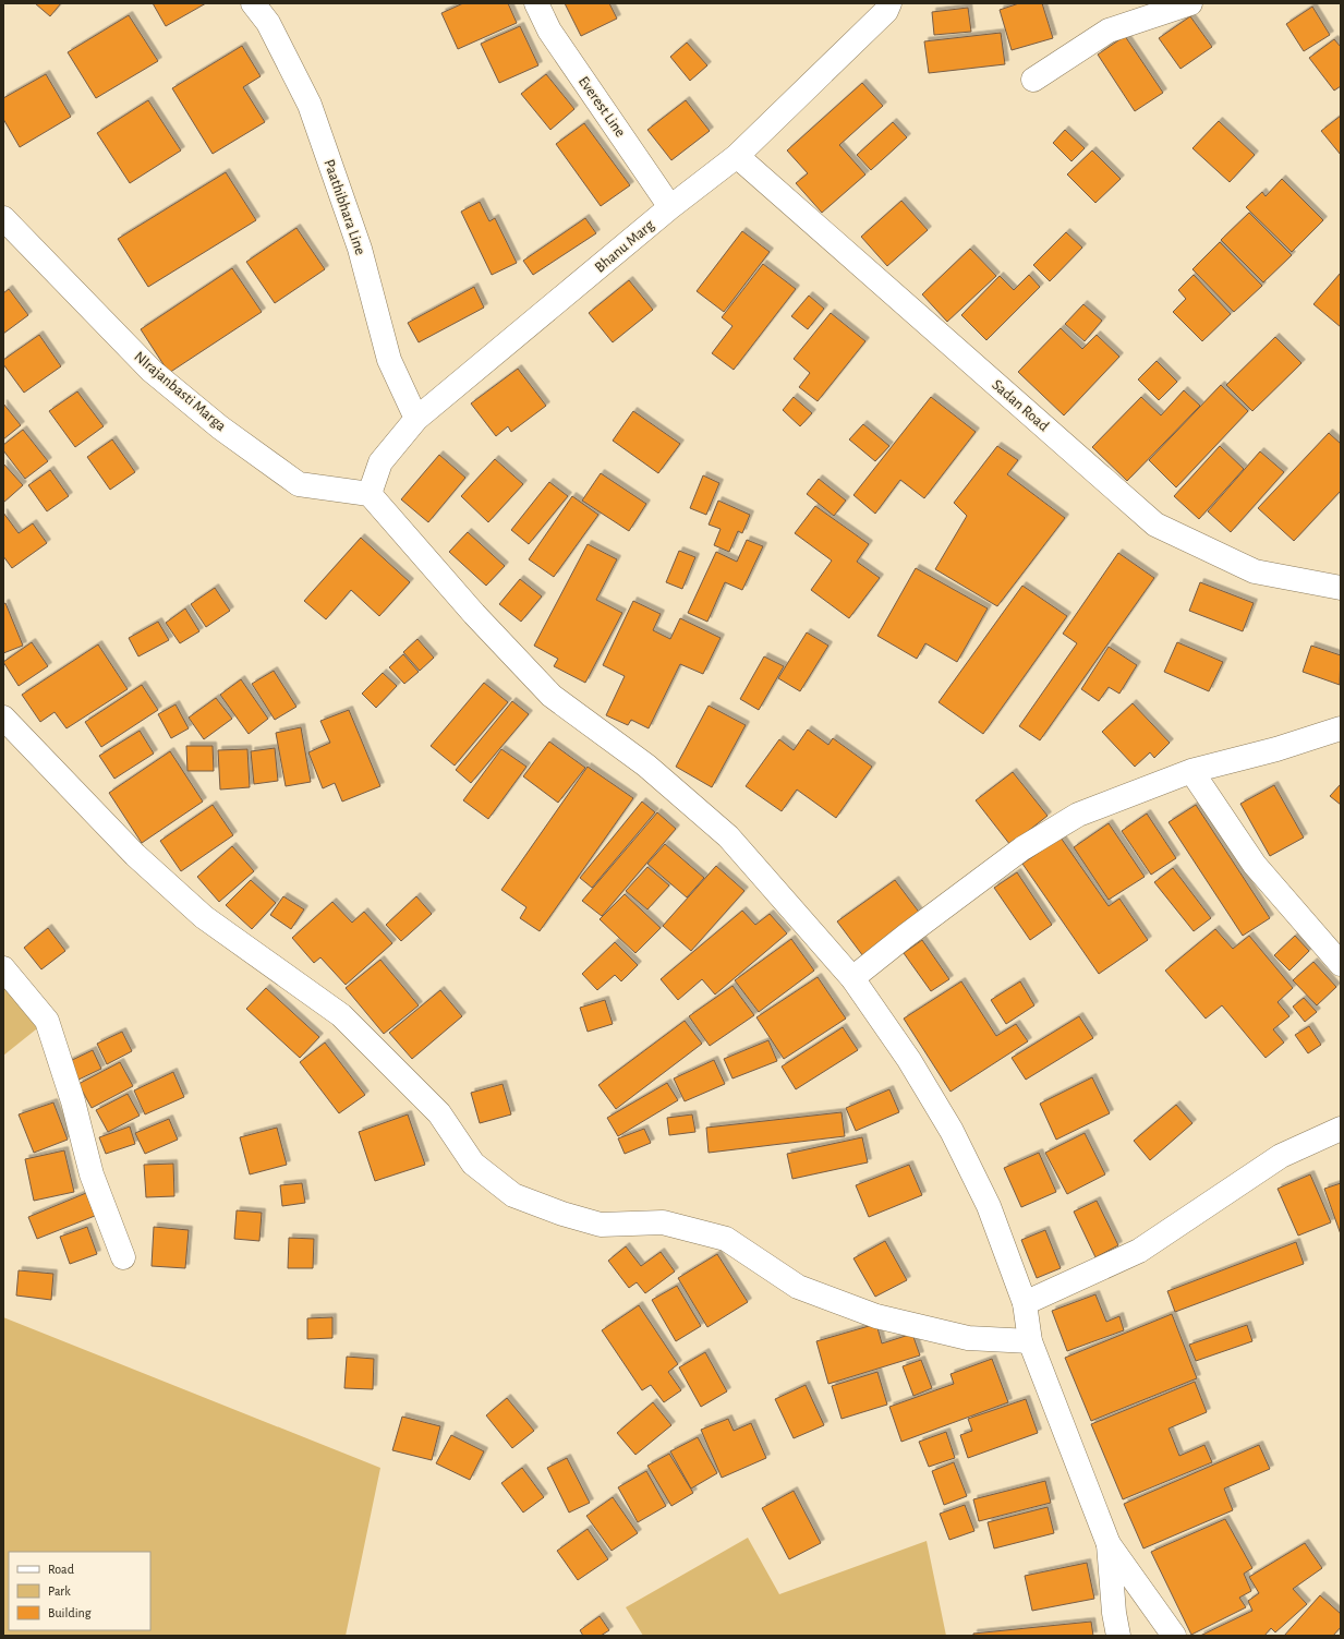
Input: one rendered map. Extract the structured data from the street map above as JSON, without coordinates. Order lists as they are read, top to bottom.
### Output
{
  "streets": {
    "street": [
      "Everest Line",
      "Paathibhara Line",
      "Bhanu Marg",
      "NIrajanbasti Marga",
      "Sadan Road"
    ]
  },
  "crossings": [
    ["Everest Line", "Bhanu Marg"],
    ["Paathibhara Line", "Bhanu Marg"],
    ["Bhanu Marg", "NIrajanbasti Marga"],
    ["Bhanu Marg", "Sadan Road"]
  ],
  "legend": ["Road", "Park", "Building"]
}
